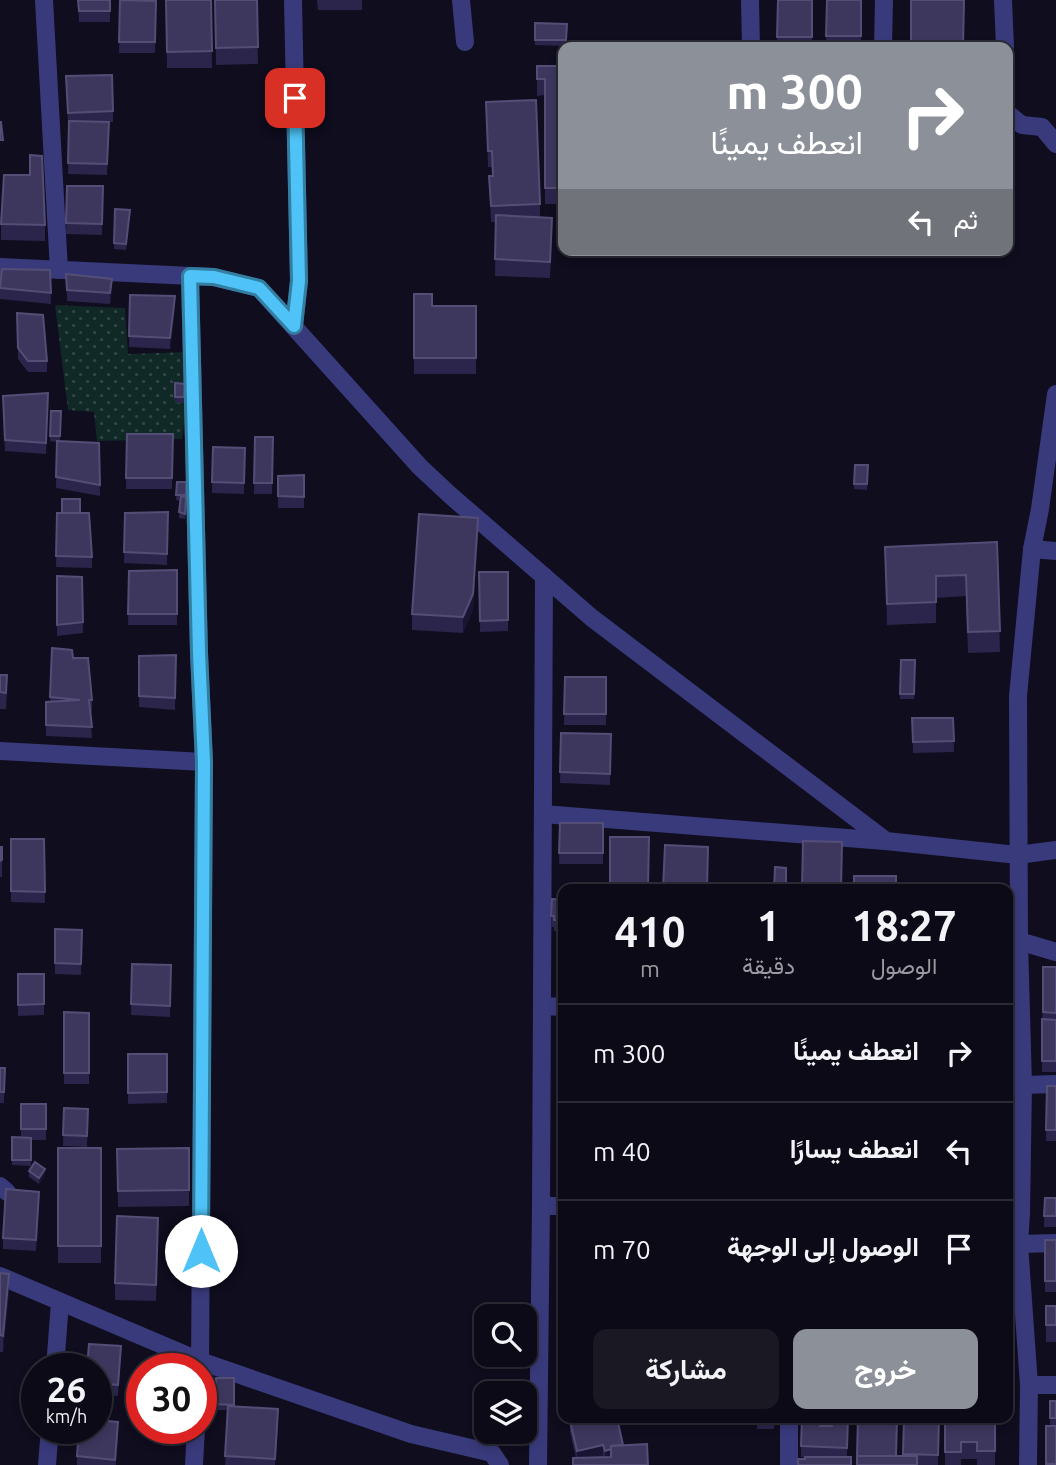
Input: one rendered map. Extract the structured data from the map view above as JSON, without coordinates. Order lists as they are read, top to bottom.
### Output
{
  "page": {
    "turn": ["300 m", "انعطف يمينًا"],
    "then": "ثم",
    "eta": [
      "18:27",
      "الوصول",
      "1",
      "دقيقة",
      "410",
      "m"
    ],
    "list": [
      {
        "name": "انعطف يمينًا",
        "value": "300 m"
      },
      {
        "name": "انعطف يسارًا",
        "value": "40 m"
      },
      {
        "name": "الوصول إلى الوجهة",
        "value": "70 m"
      }
    ],
    "buttons": ["خروج", "مشاركة"],
    "speed": "26 km/h",
    "limit": "30"
  }
}
